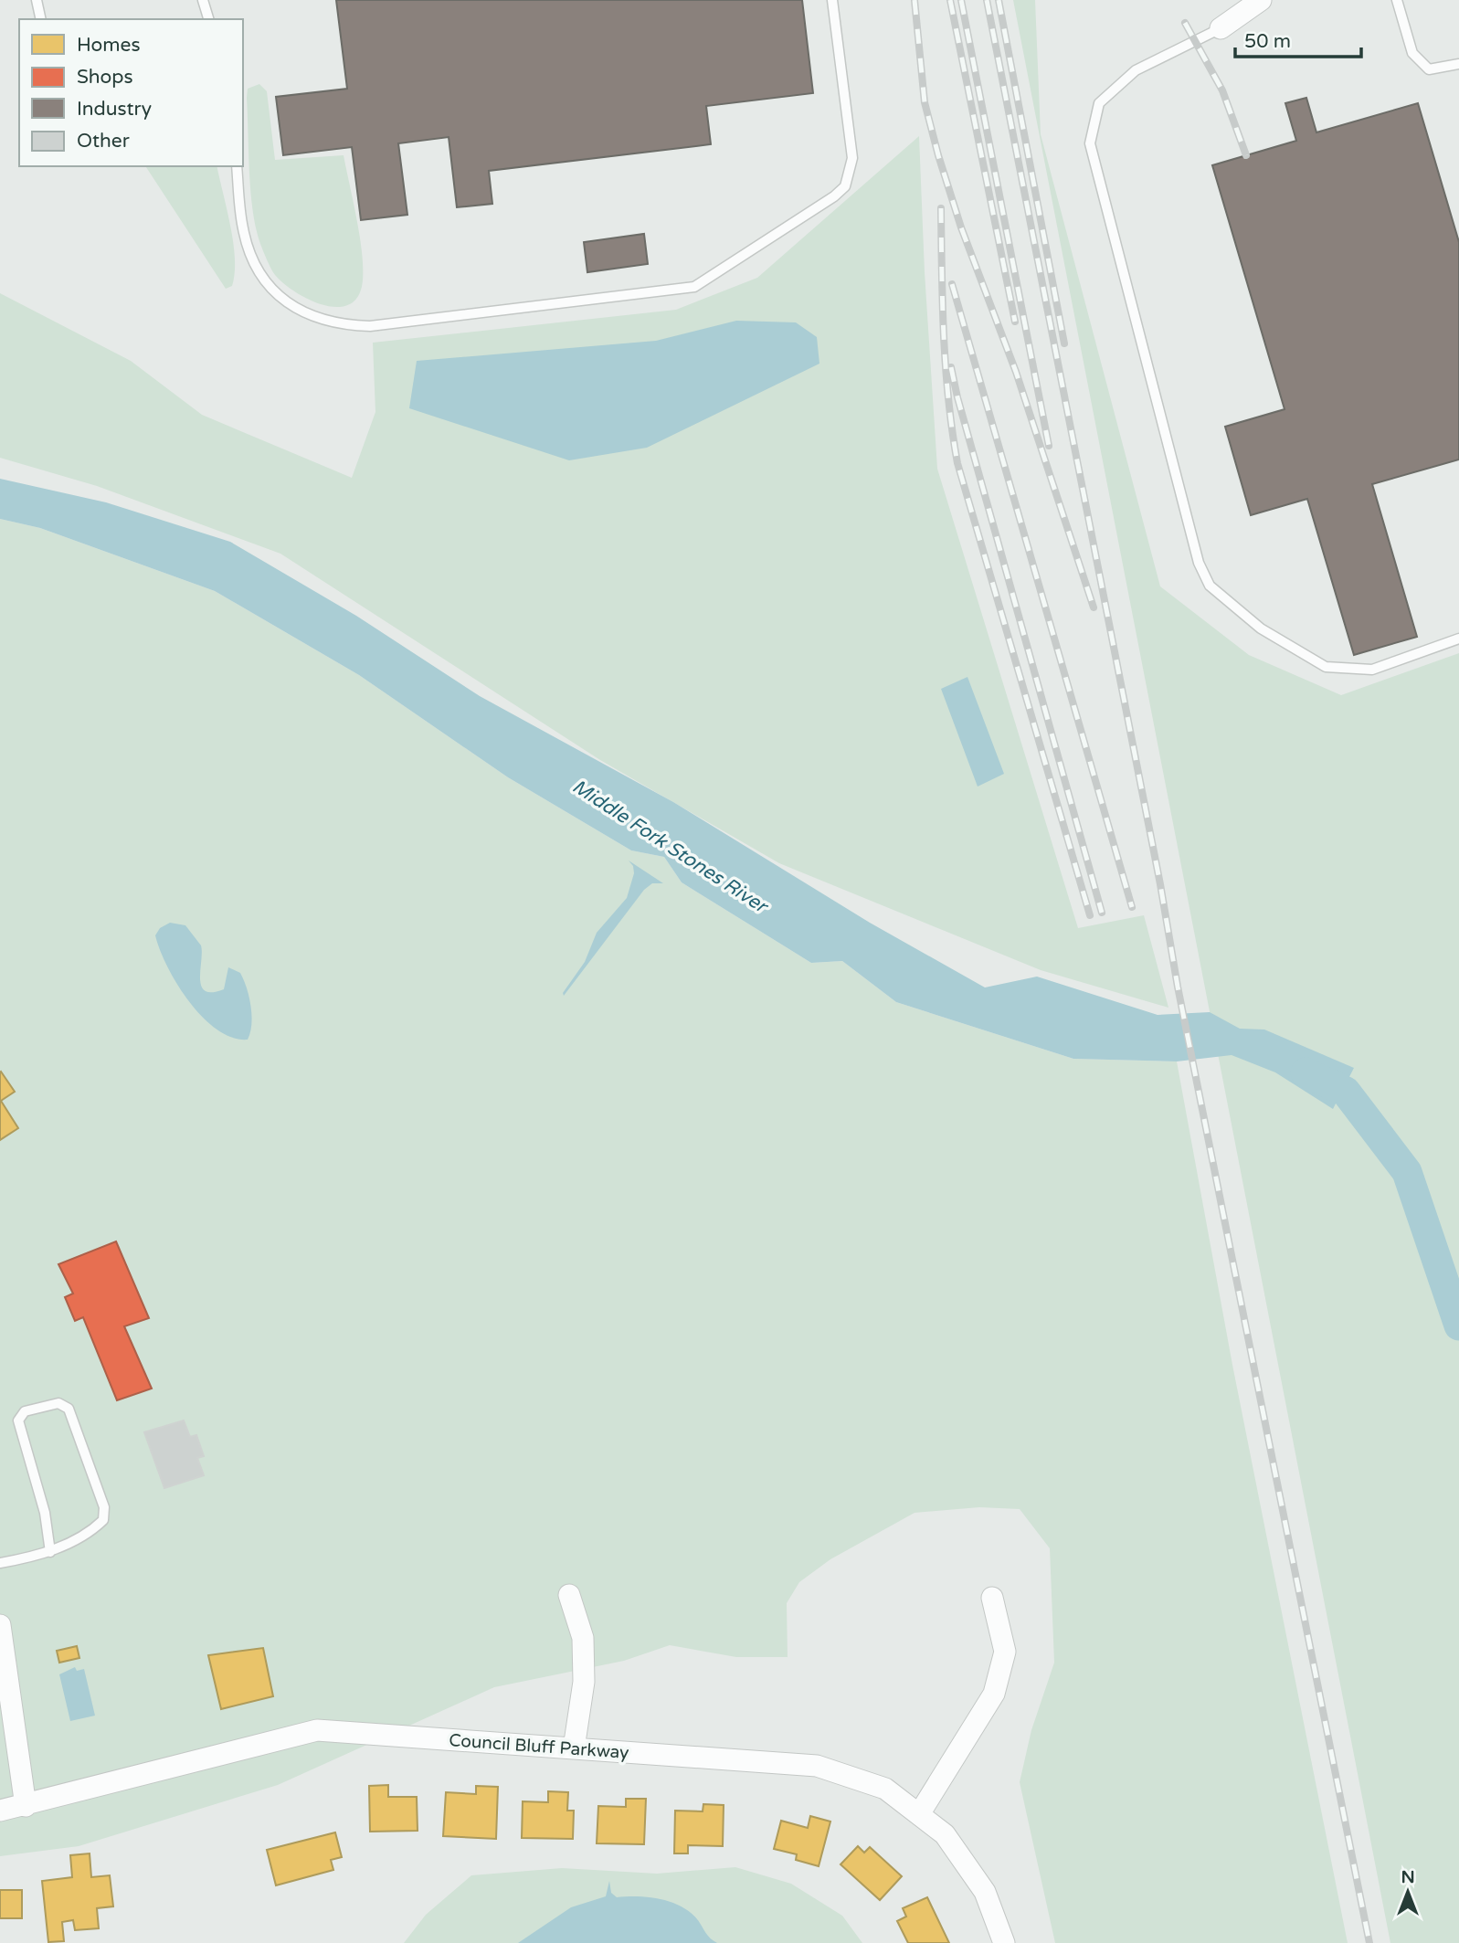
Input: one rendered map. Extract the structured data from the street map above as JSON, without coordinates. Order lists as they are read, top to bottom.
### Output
{
  "streets": {
    "street": ["Council Bluff Parkway"]
  },
  "water": ["Middle Fork Stones River"],
  "legend": [
    "Homes",
    "Shops",
    "Industry",
    "Other"
  ],
  "scale_bar": "50 m",
  "north": "top"
}
